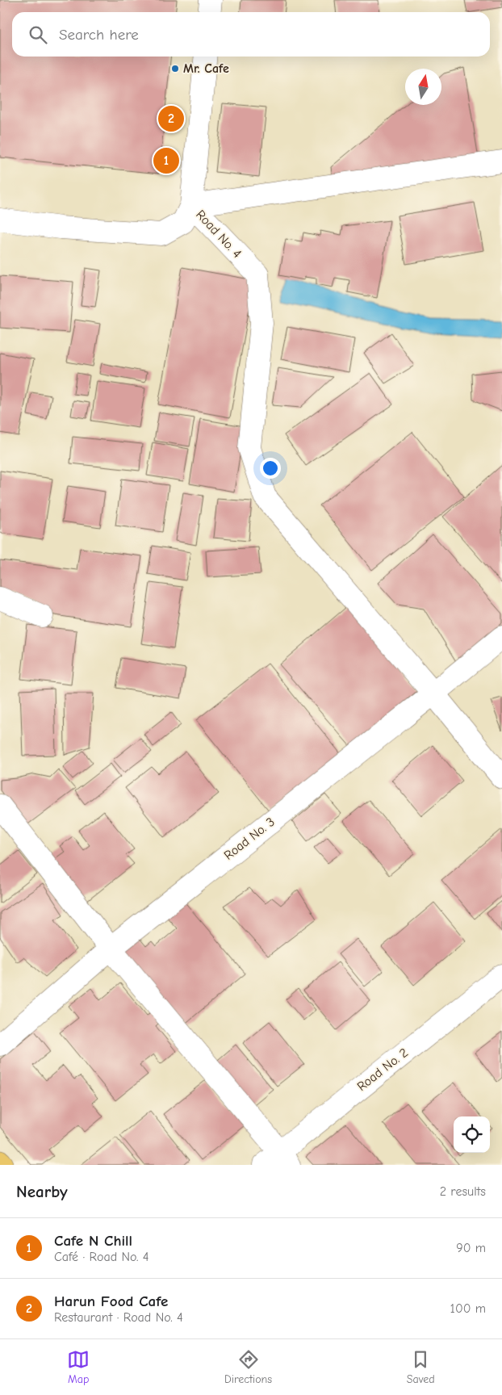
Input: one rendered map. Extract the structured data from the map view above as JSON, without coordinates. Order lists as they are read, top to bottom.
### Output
{
  "streets": {
    "street": ["Road No. 4", "Road No. 3", "Road No. 2"]
  },
  "crossings": [
    ["Road No. 4", "Road No. 3"]
  ],
  "places": ["Mr. Cafe"],
  "north": "top",
  "page": {
    "search": "Search here",
    "pins": ["2", "1"],
    "heading": ["Nearby", "2 results"],
    "list": [
      {
        "mark": "1",
        "name": "Cafe N Chill",
        "note": "Café · Road No. 4",
        "value": "90 m"
      },
      {
        "mark": "2",
        "name": "Harun Food Cafe",
        "note": "Restaurant · Road No. 4",
        "value": "100 m"
      }
    ],
    "nav": ["Map", "Directions", "Saved"]
  }
}
